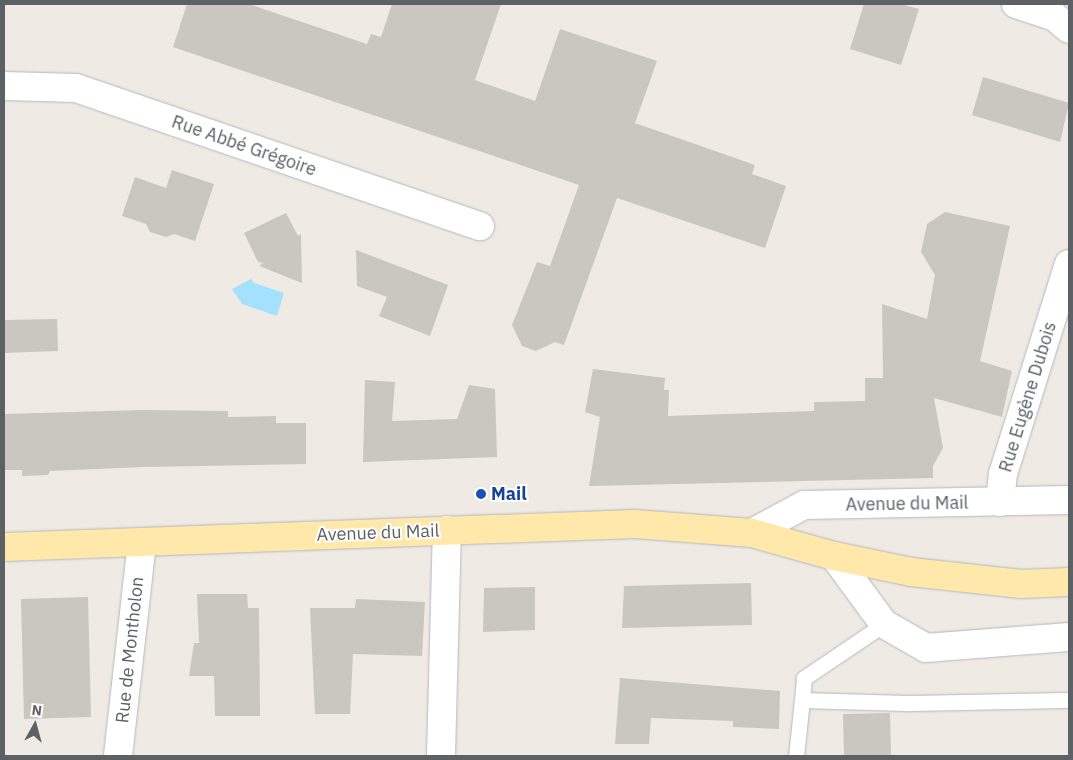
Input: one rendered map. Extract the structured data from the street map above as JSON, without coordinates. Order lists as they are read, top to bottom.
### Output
{
  "streets": {
    "main road": ["Avenue du Mail"],
    "street": ["Rue Abbé Grégoire", "Rue Eugène Dubois", "Rue de Montholon"]
  },
  "crossings": [
    ["Rue Eugène Dubois", "Avenue du Mail"],
    ["Avenue du Mail", "Rue de Montholon"]
  ],
  "places": ["Mail"],
  "north": "top"
}
